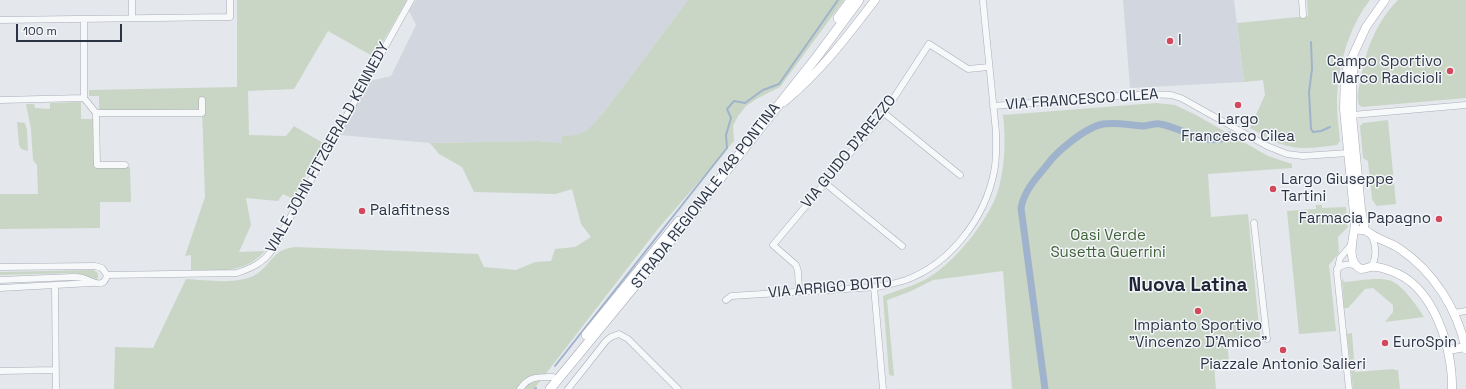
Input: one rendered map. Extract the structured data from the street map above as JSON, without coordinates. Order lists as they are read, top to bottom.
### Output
{
  "streets": {
    "main road": ["STRADA REGIONALE 148 PONTINA"],
    "street": [
      "VIA FRANCESCO CILEA",
      "VIALE JOHN FITZGERALD KENNEDY",
      "VIA GUIDO D'AREZZO",
      "VIA ARRIGO BOITO"
    ]
  },
  "crossings": [
    ["VIA FRANCESCO CILEA", "VIA ARRIGO BOITO"],
    ["VIA GUIDO D'AREZZO", "VIA ARRIGO BOITO"]
  ],
  "districts": ["Nuova Latina"],
  "parks": ["Oasi Verde Susetta Guerrini"],
  "places": [
    "I",
    "Campo Sportivo Marco Radicioli",
    "Largo Francesco Cilea",
    "Largo Giuseppe Tartini",
    "Palafitness",
    "Farmacia Papagno",
    "Impianto Sportivo \"Vincenzo D'Amico\"",
    "EuroSpin",
    "Piazzale Antonio Salieri"
  ],
  "scale_bar": "100 m"
}
